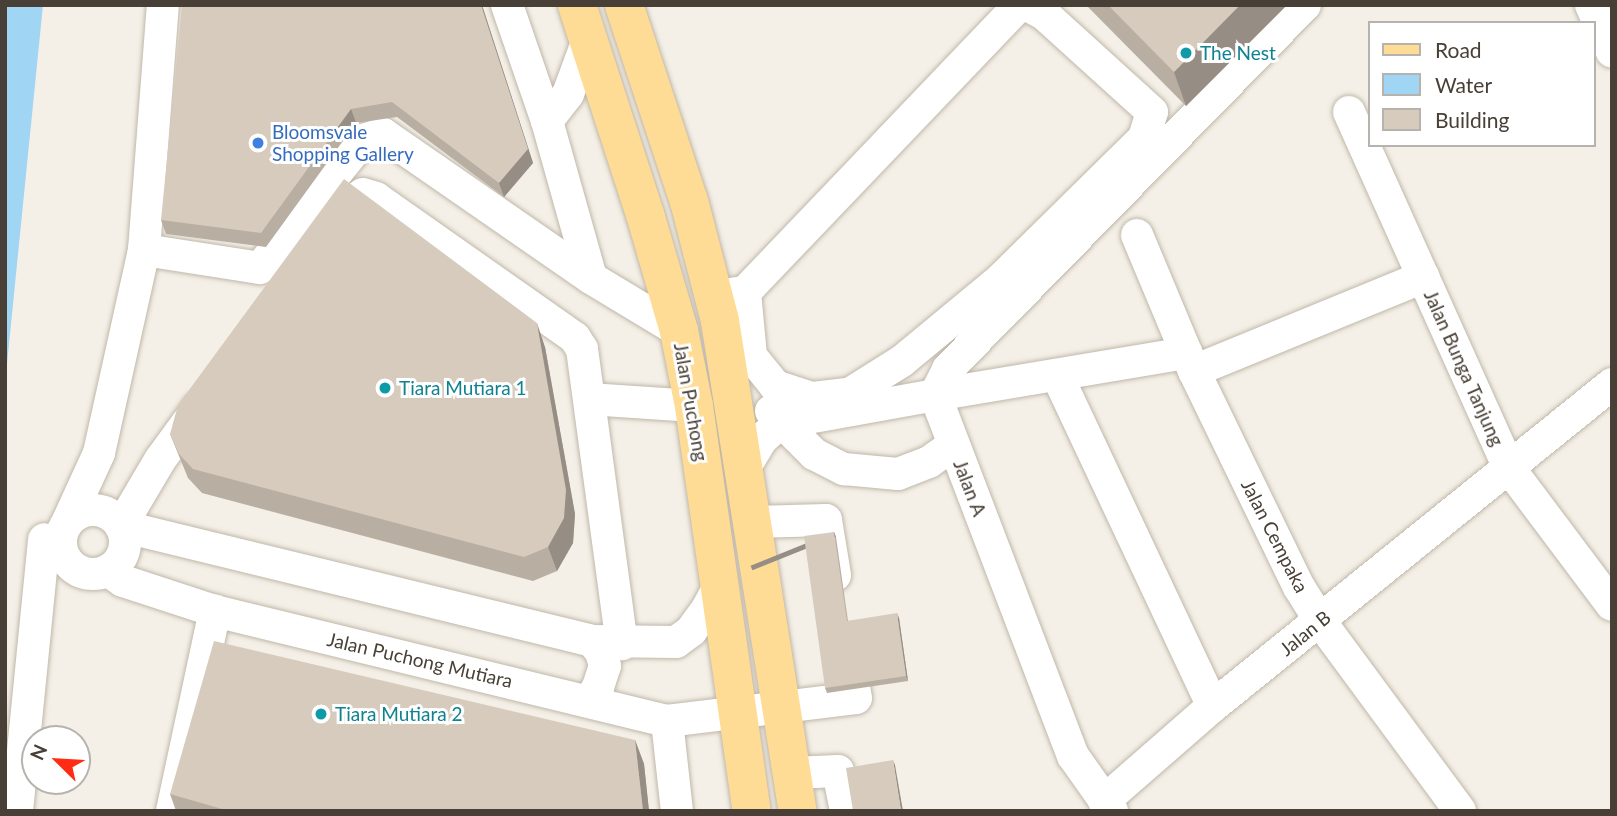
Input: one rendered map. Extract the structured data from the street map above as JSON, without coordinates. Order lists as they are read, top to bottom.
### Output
{
  "streets": {
    "main road": ["Jalan Puchong"],
    "street": [
      "Jalan Bunga Tanjung",
      "Jalan A",
      "Jalan Cempaka",
      "Jalan B",
      "Jalan Puchong Mutiara"
    ]
  },
  "crossings": [
    ["Jalan Bunga Tanjung", "Jalan B"],
    ["Jalan Puchong", "Jalan Puchong Mutiara"],
    ["Jalan A", "Jalan B"],
    ["Jalan Cempaka", "Jalan B"]
  ],
  "places": [
    "The Nest",
    "Bloomsvale Shopping Gallery",
    "Tiara Mutiara 1",
    "Tiara Mutiara 2"
  ],
  "legend": ["Road", "Water", "Building"],
  "north": "top left"
}
